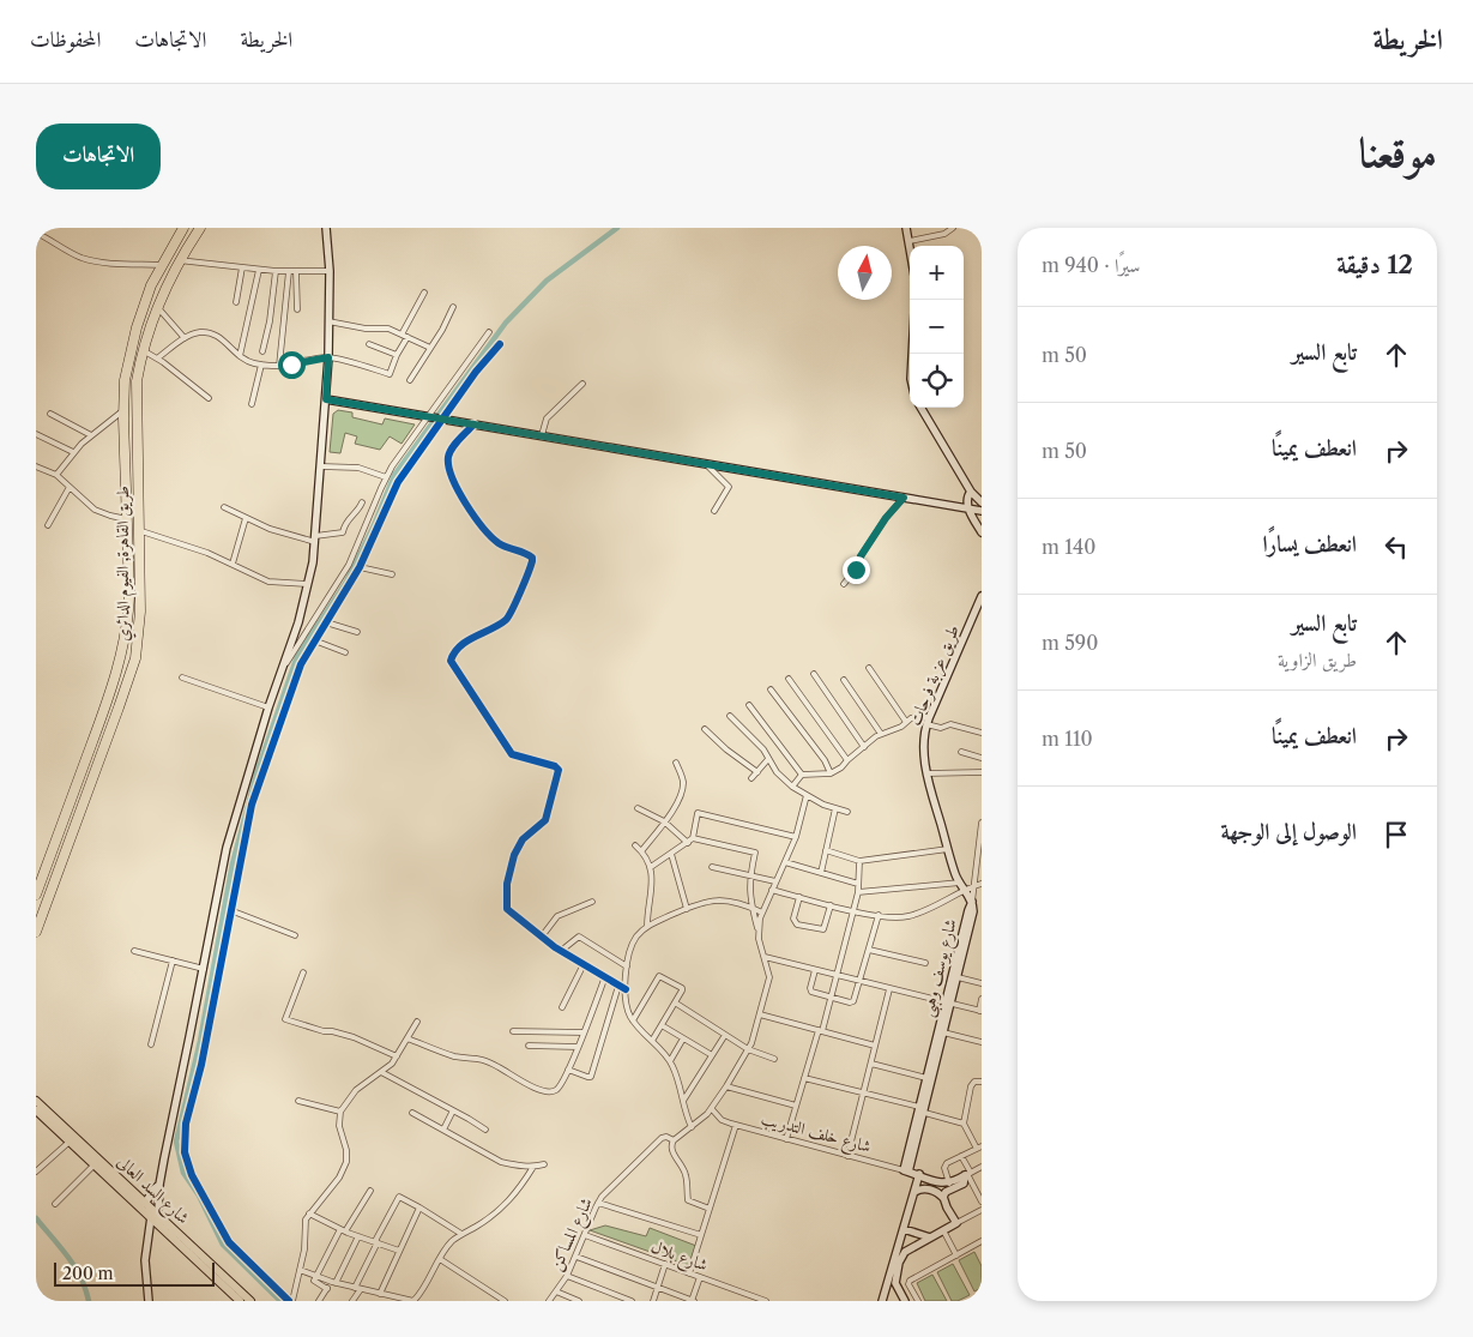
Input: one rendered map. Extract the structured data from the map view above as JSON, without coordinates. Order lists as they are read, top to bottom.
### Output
{
  "streets": {
    "highway": ["طريق القاهرة, الفيوم الدائري"],
    "main road": ["شارع السد العالى"],
    "street": [
      "طريق عزبة فرحات",
      "شارع يوسف وهبى",
      "شارع خلف التدريب",
      "شارع المساكن",
      "شارع بلال"
    ]
  },
  "crossings": [
    ["طريق عزبة فرحات", "شارع يوسف وهبى"],
    ["شارع يوسف وهبى", "شارع خلف التدريب"],
    ["شارع المساكن", "شارع بلال"]
  ],
  "scale_bar": "200 m",
  "north": "top",
  "page": {
    "header": "الخريطة",
    "nav": ["الخريطة", "الاتجاهات", "المحفوظات"],
    "title": "موقعنا",
    "buttons": "الاتجاهات",
    "heading": ["12 دقيقة", "سيرًا · 940 m"],
    "map_buttons": ["+", "−"],
    "list": [
      ["تابع السير", "50 m"],
      ["انعطف يمينًا", "50 m"],
      ["انعطف يسارًا", "140 m"],
      ["تابع السير", "طريق الزاوية", "590 m"],
      ["انعطف يمينًا", "110 m"],
      "الوصول إلى الوجهة"
    ],
    "scale": "200 m"
  }
}
